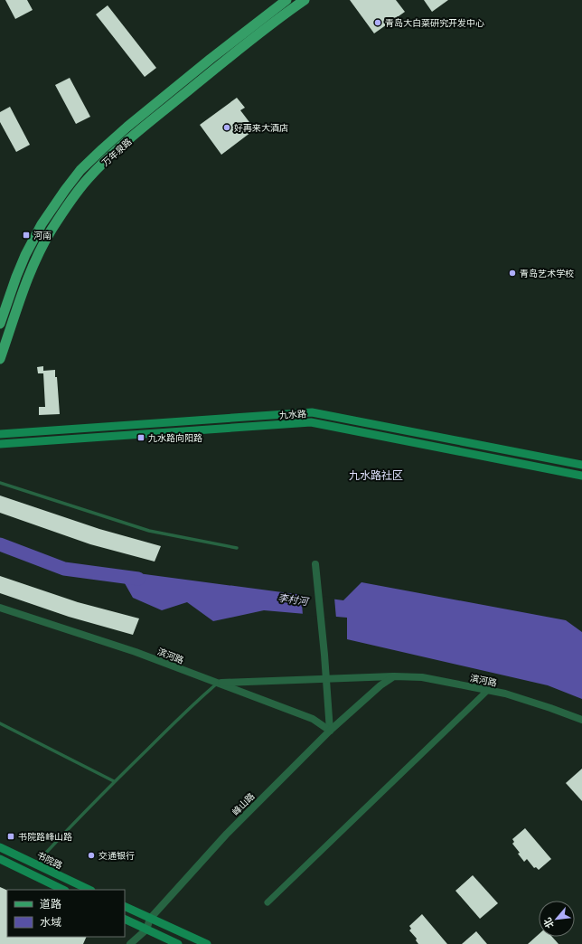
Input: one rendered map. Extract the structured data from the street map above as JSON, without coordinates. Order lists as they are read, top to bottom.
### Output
{
  "streets": {
    "main road": ["万年泉路", "九水路", "书院路"],
    "street": ["滨河路", "峰山路"]
  },
  "crossings": [
    ["滨河路", "峰山路"]
  ],
  "districts": ["九水路社区"],
  "water": ["李村河"],
  "places": {
    "other": [
      "青岛大白菜研究开发中心",
      "好再来大酒店",
      "青岛艺术学校",
      "交通银行"
    ],
    "transit": ["河南", "九水路向阳路", "书院路峰山路"]
  },
  "legend": ["道路", "水域"],
  "north": "bottom left"
}
